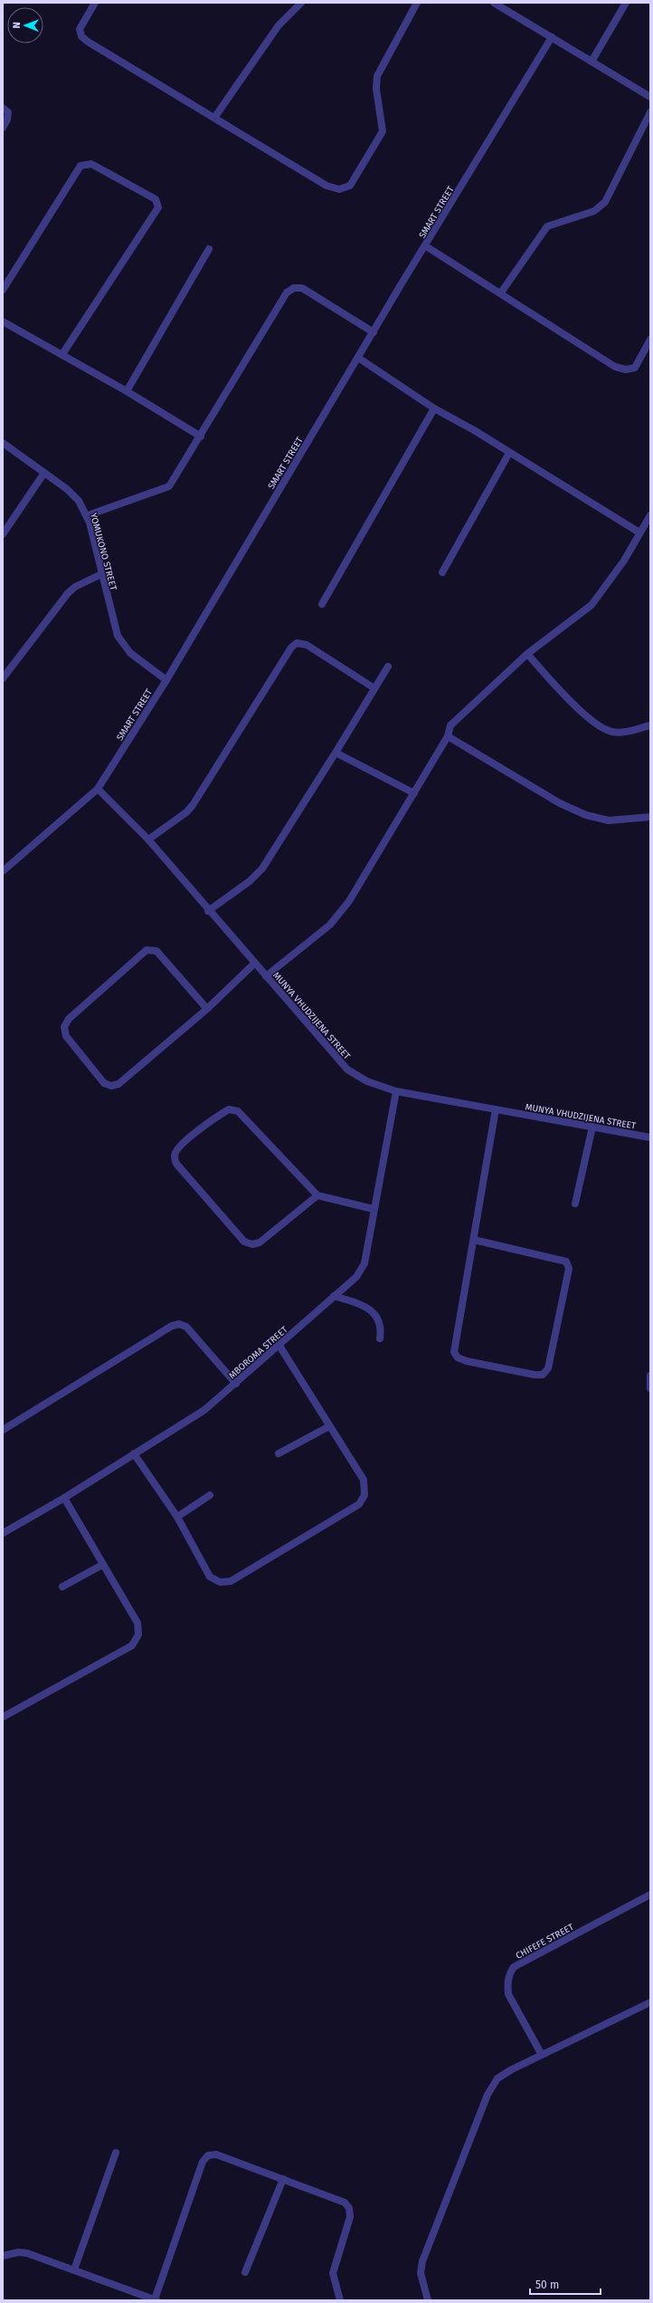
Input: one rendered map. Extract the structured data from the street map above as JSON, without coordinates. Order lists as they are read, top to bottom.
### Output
{
  "streets": {
    "street": [
      "SMART STREET",
      "YOMUKONO STREET",
      "MUNYA VHUDZIJENA STREET",
      "MBOROMA STREET",
      "CHIFEFE STREET"
    ]
  },
  "crossings": [
    ["SMART STREET", "YOMUKONO STREET"],
    ["SMART STREET", "MUNYA VHUDZIJENA STREET"],
    ["MUNYA VHUDZIJENA STREET", "MBOROMA STREET"]
  ],
  "scale_bar": "50 m",
  "north": "left"
}
